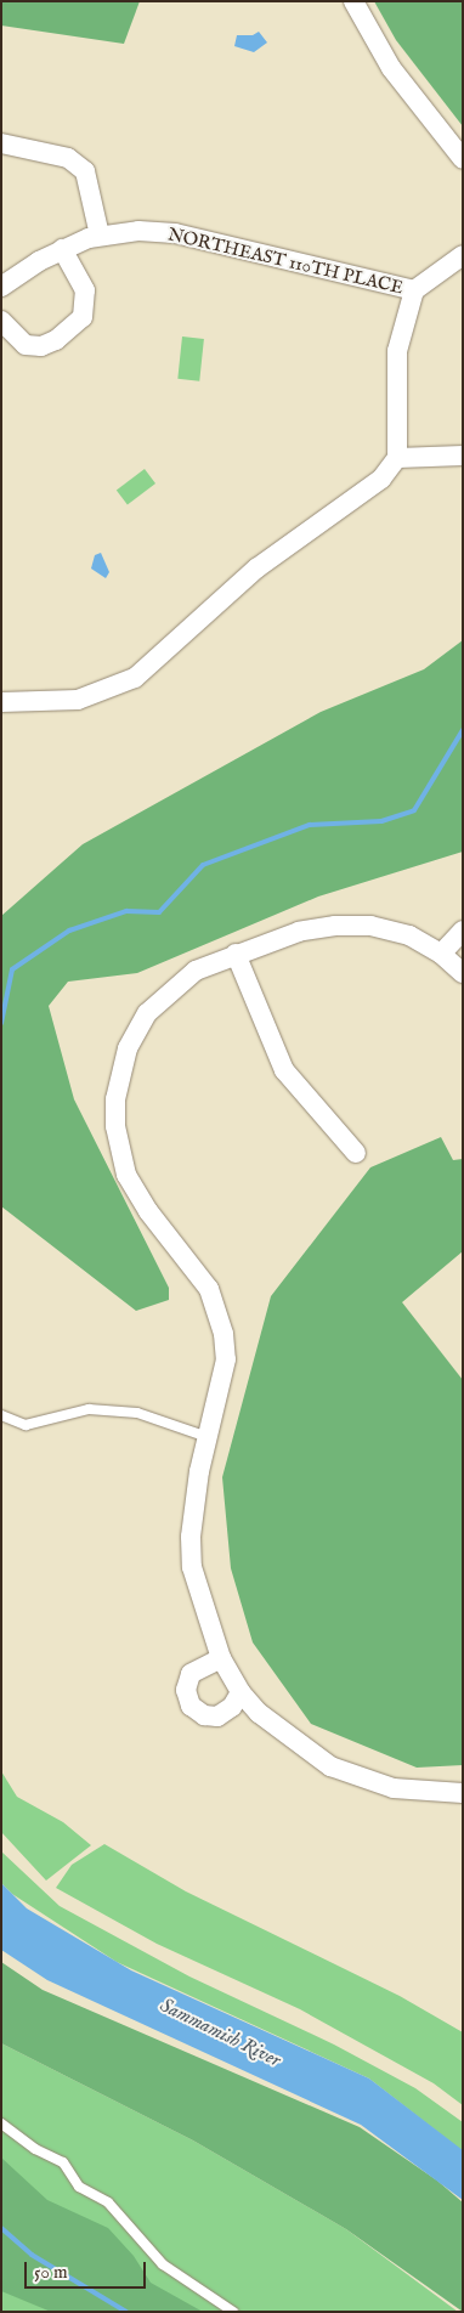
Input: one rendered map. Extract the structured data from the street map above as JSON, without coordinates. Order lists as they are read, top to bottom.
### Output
{
  "streets": {
    "street": ["NORTHEAST 110TH PLACE"]
  },
  "water": ["Sammamish River"],
  "scale_bar": "50 m"
}
